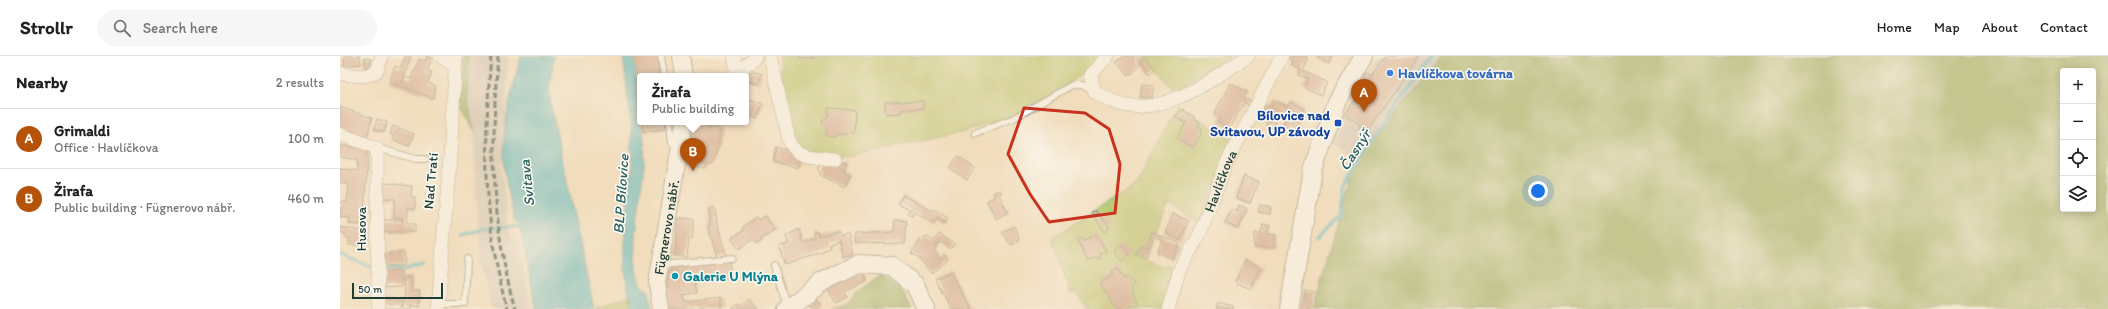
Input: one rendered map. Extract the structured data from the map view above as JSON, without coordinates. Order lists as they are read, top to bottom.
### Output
{
  "streets": {
    "street": [
      "Nad Tratí",
      "Havlíčkova",
      "Fügnerovo nábř.",
      "Husova"
    ]
  },
  "water": ["Časnýř", "Svitava", "BLP Bílovice"],
  "places": {
    "other": ["Havlíčkova továrna", "Galerie U Mlýna"],
    "transit": ["Bílovice nad Svitavou, UP závody"]
  },
  "scale_bar": "50 m",
  "page": {
    "header": "Strollr",
    "search": "Search here",
    "nav": [
      "Home",
      "Map",
      "About",
      "Contact"
    ],
    "heading": ["Nearby", "2 results"],
    "map_buttons": ["+", "−"],
    "popup": ["Žirafa", "Public building"],
    "pins": ["A", "B"],
    "list": [
      {
        "mark": "A",
        "name": "Grimaldi",
        "note": "Office · Havlíčkova",
        "value": "100 m"
      },
      {
        "mark": "B",
        "name": "Žirafa",
        "note": "Public building · Fügnerovo nábř.",
        "value": "460 m"
      }
    ],
    "scale": "50 m"
  }
}
